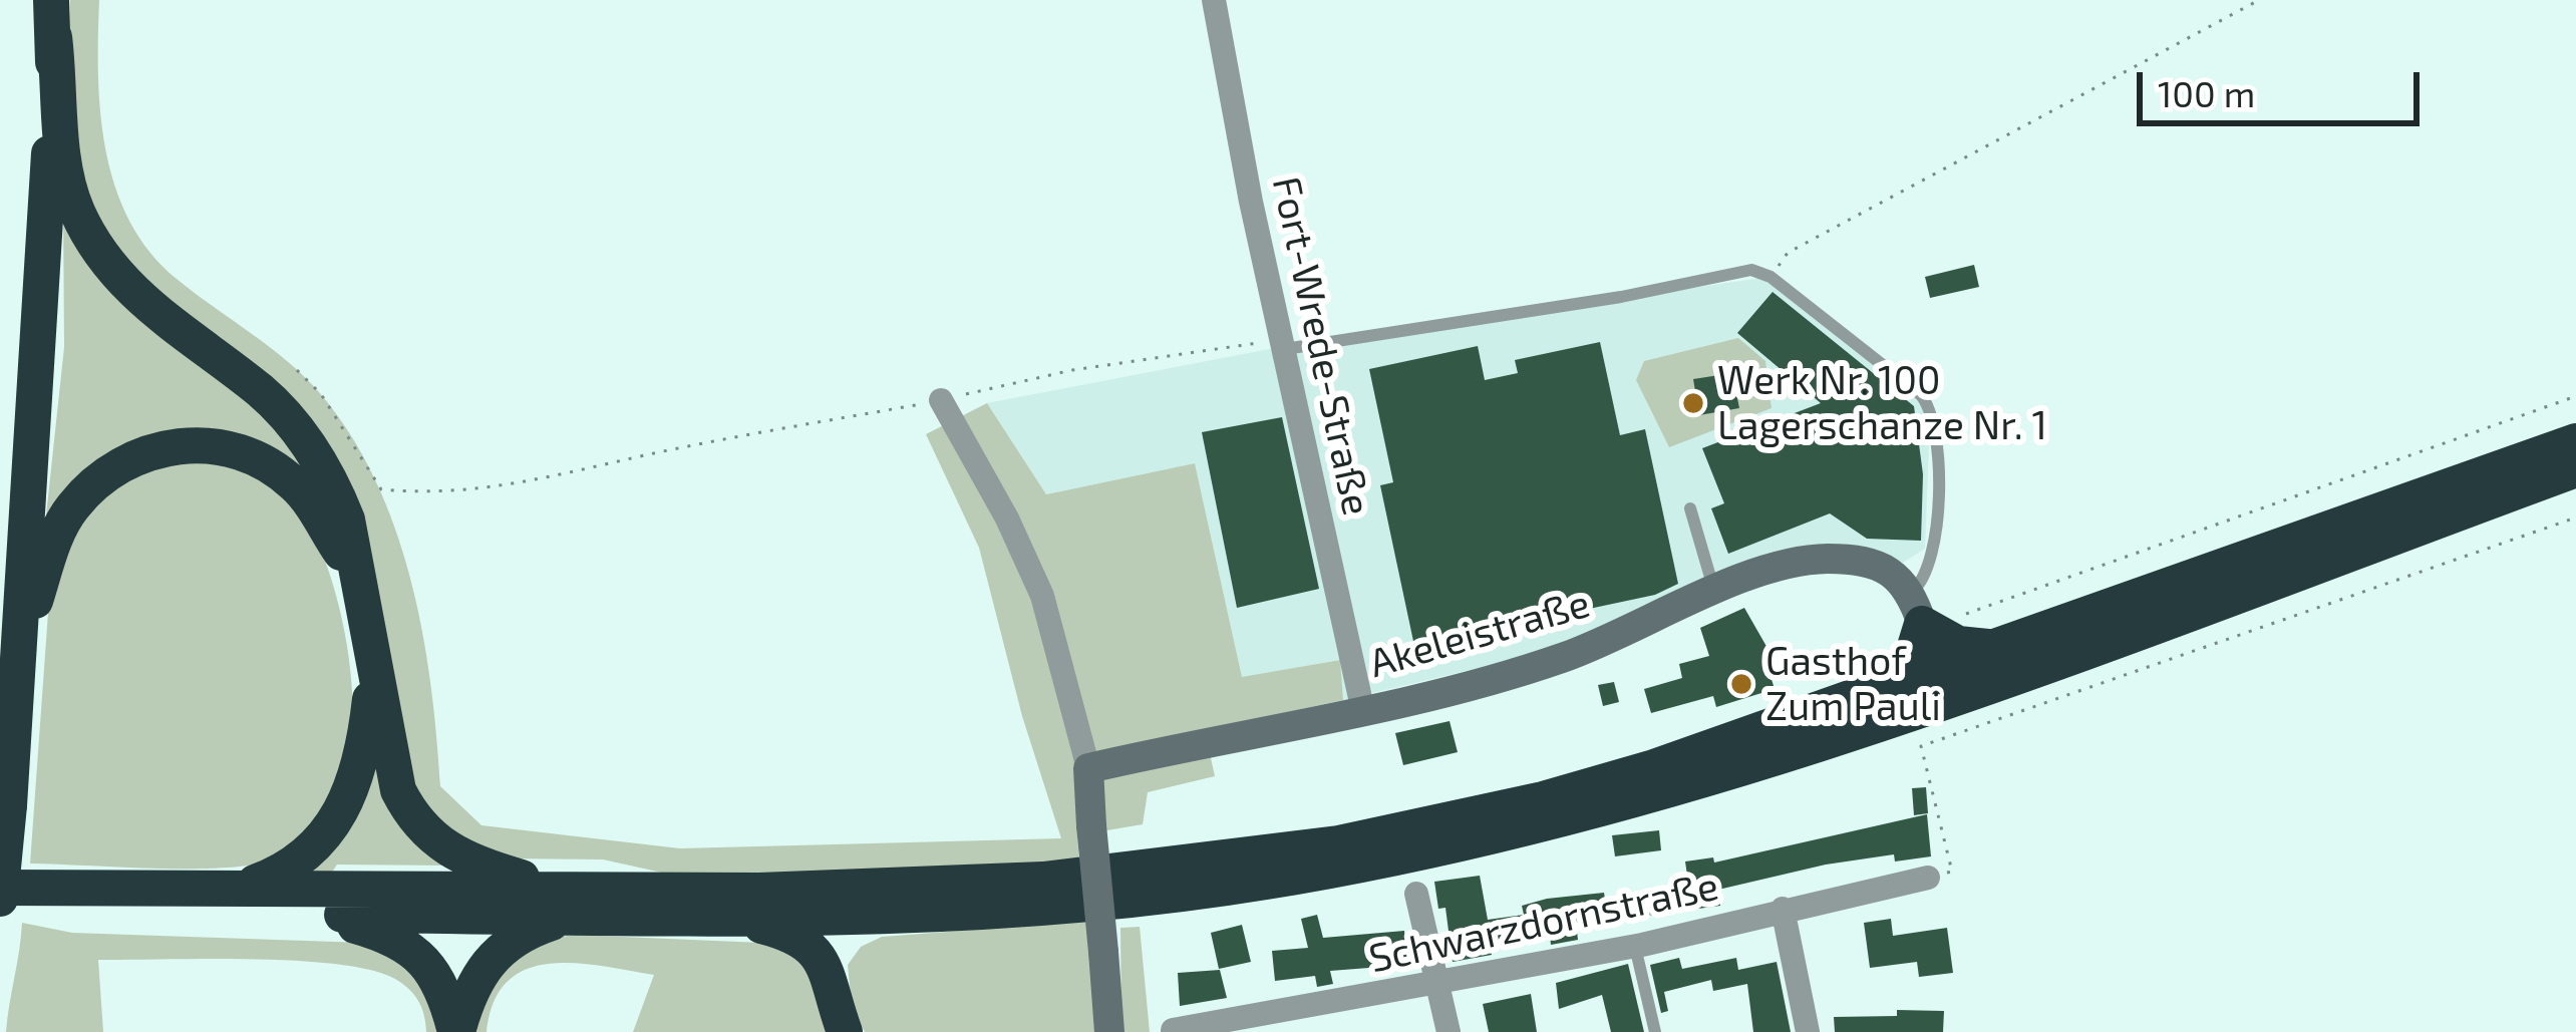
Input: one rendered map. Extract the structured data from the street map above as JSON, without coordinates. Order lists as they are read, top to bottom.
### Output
{
  "streets": {
    "street": ["Fort-Wrede-Straße", "Akeleistraße", "Schwarzdornstraße"]
  },
  "crossings": [
    ["Fort-Wrede-Straße", "Akeleistraße"]
  ],
  "places": ["Werk Nr. 100 Lagerschanze Nr. 1", "Gasthof Zum Pauli"],
  "scale_bar": "100 m"
}
